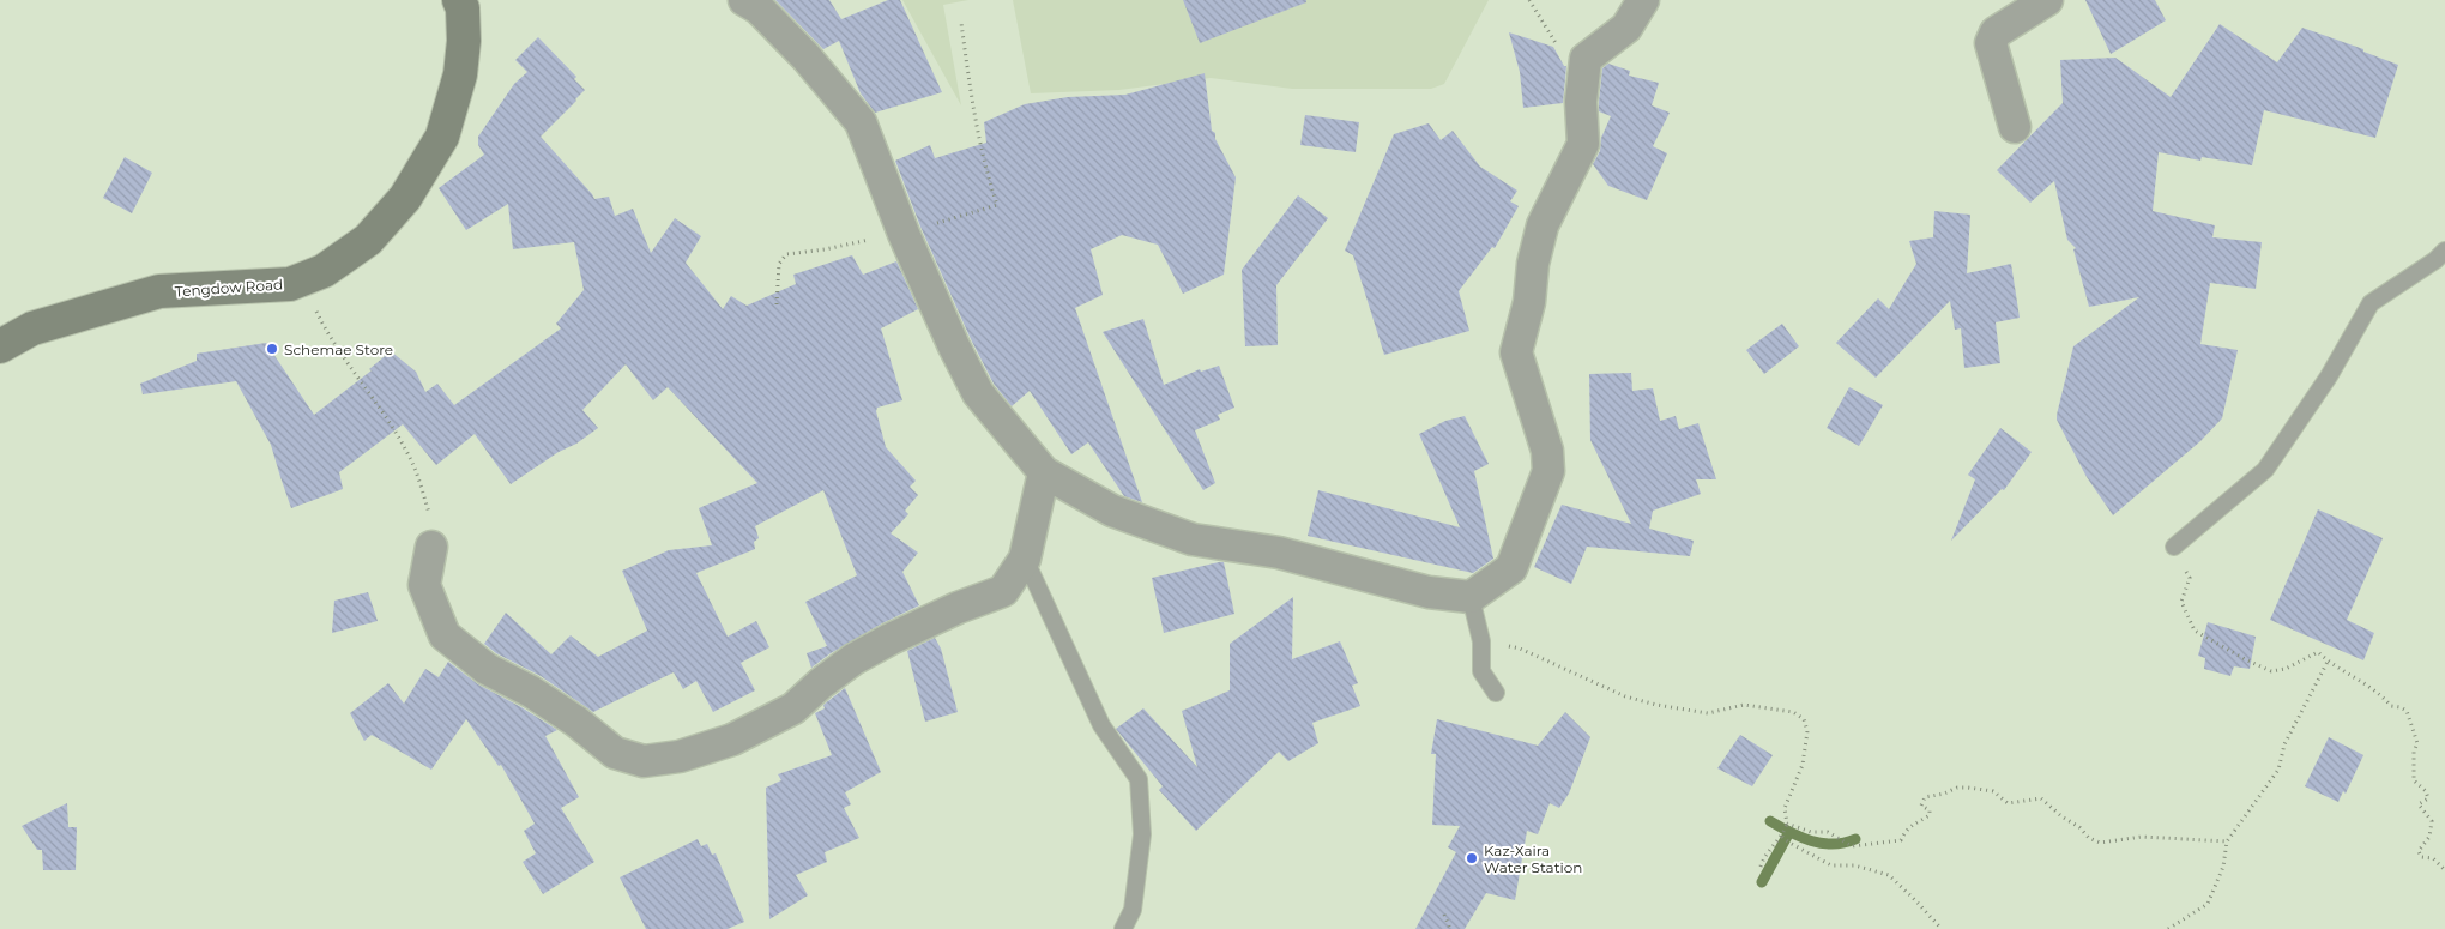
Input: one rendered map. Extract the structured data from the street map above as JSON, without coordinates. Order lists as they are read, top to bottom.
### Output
{
  "streets": {
    "street": ["Tengdow Road"]
  },
  "places": ["Schemae Store", "Kaz-Xaira Water Station"]
}
